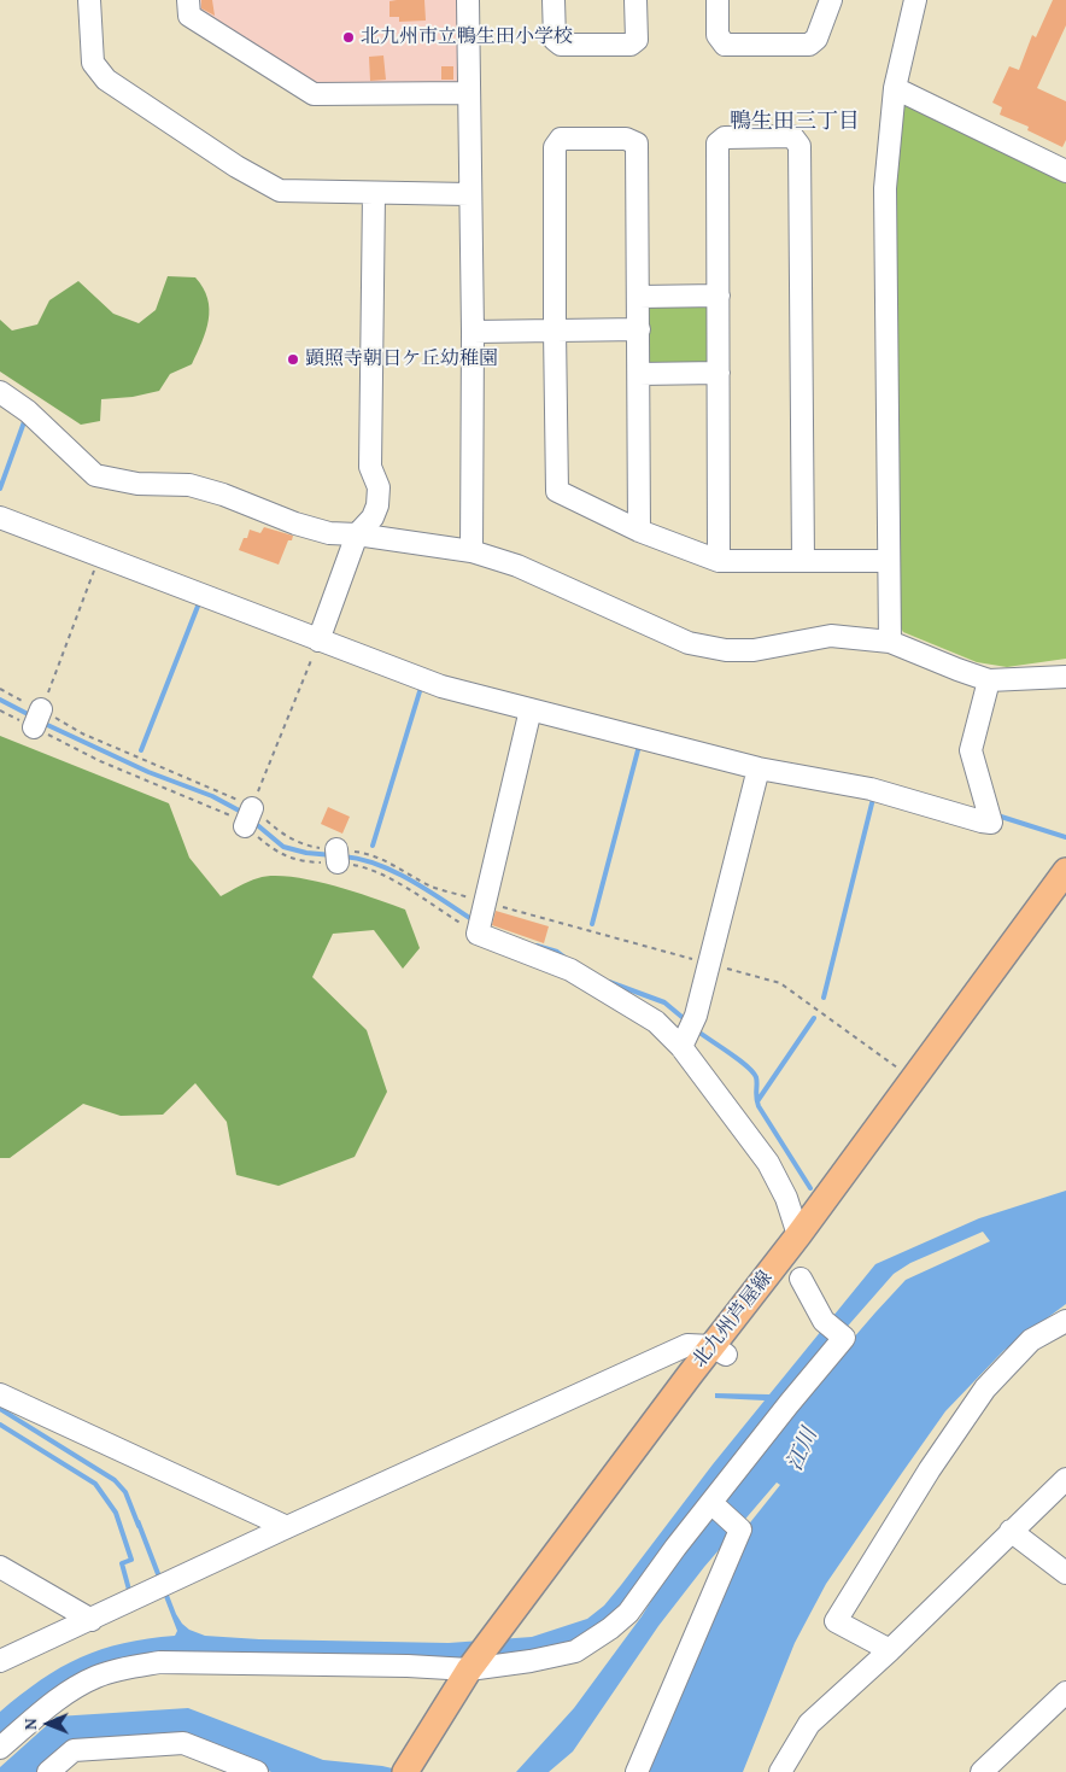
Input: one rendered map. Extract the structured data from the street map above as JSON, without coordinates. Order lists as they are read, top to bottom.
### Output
{
  "streets": {
    "main road": ["北九州芦屋線"]
  },
  "districts": ["鴨生田三丁目"],
  "water": ["江川"],
  "places": ["北九州市立鴨生田小学校", "顕照寺朝日ケ丘幼稚園"],
  "north": "left"
}
